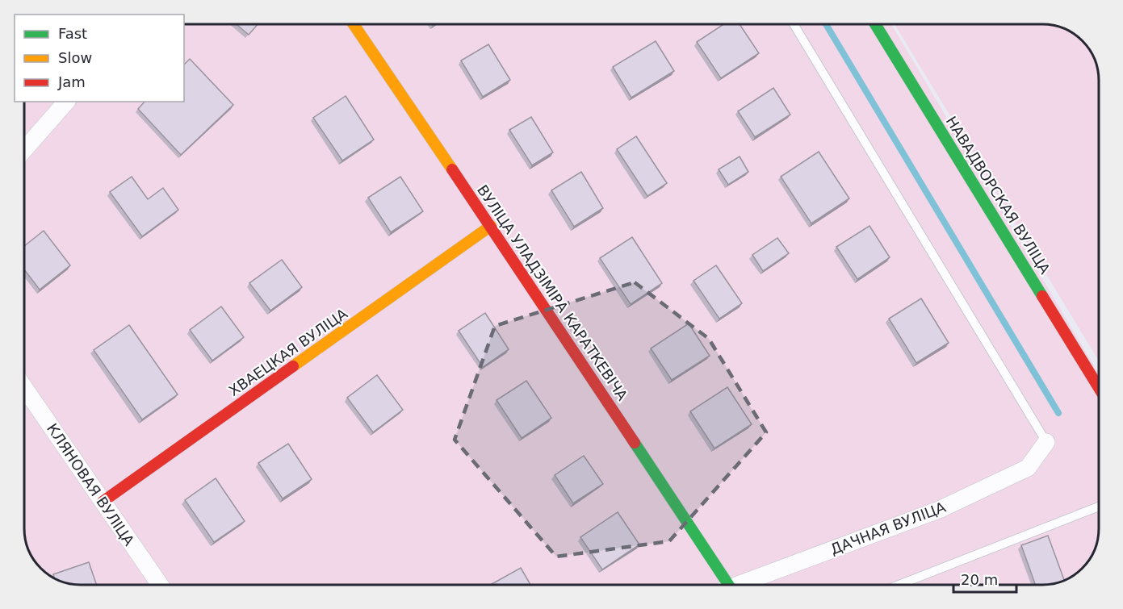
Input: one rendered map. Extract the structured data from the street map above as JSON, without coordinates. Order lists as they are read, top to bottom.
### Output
{
  "streets": {
    "street": [
      "НАВАДВОРСКАЯ ВУЛІЦА",
      "ВУЛІЦА УЛАДЗІМІРА КАРАТКЕВІЧА",
      "ХВАЕЦКАЯ ВУЛІЦА",
      "КЛЯНОВАЯ ВУЛІЦА",
      "ДАЧНАЯ ВУЛІЦА"
    ]
  },
  "crossings": [
    ["ВУЛІЦА УЛАДЗІМІРА КАРАТКЕВІЧА", "ХВАЕЦКАЯ ВУЛІЦА"],
    ["ХВАЕЦКАЯ ВУЛІЦА", "КЛЯНОВАЯ ВУЛІЦА"]
  ],
  "legend": ["Fast", "Slow", "Jam"],
  "scale_bar": "20 m"
}
